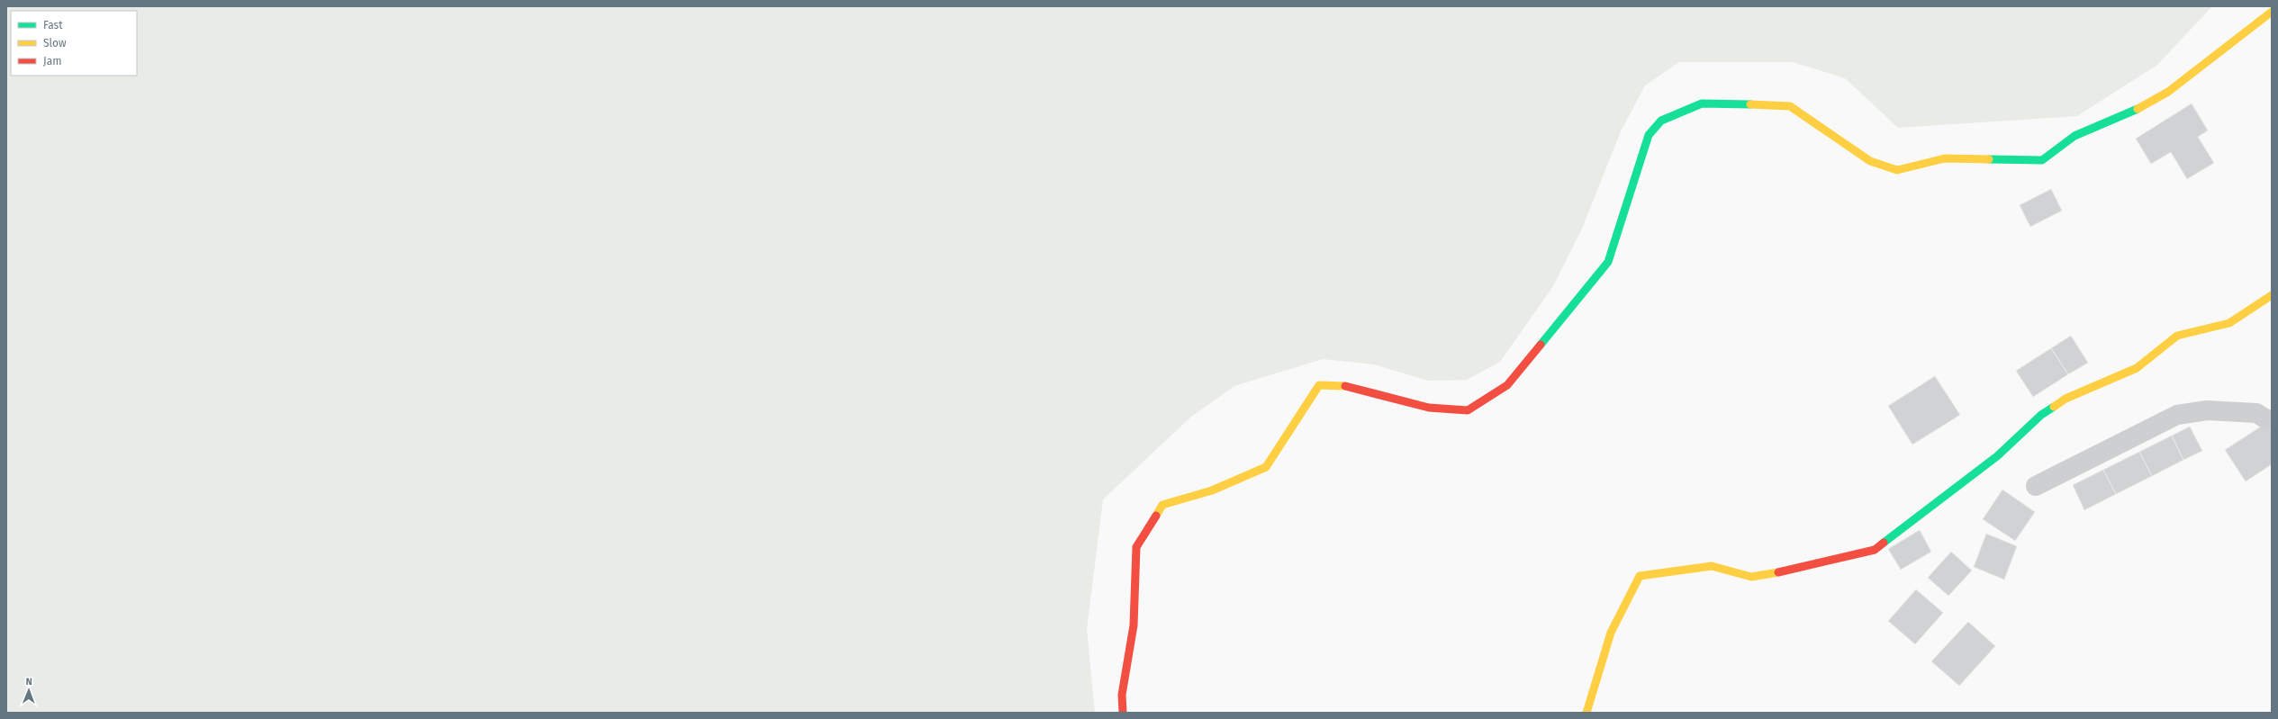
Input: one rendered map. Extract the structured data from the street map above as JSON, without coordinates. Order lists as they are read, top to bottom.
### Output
{
  "legend": ["Fast", "Slow", "Jam"],
  "north": "top"
}
